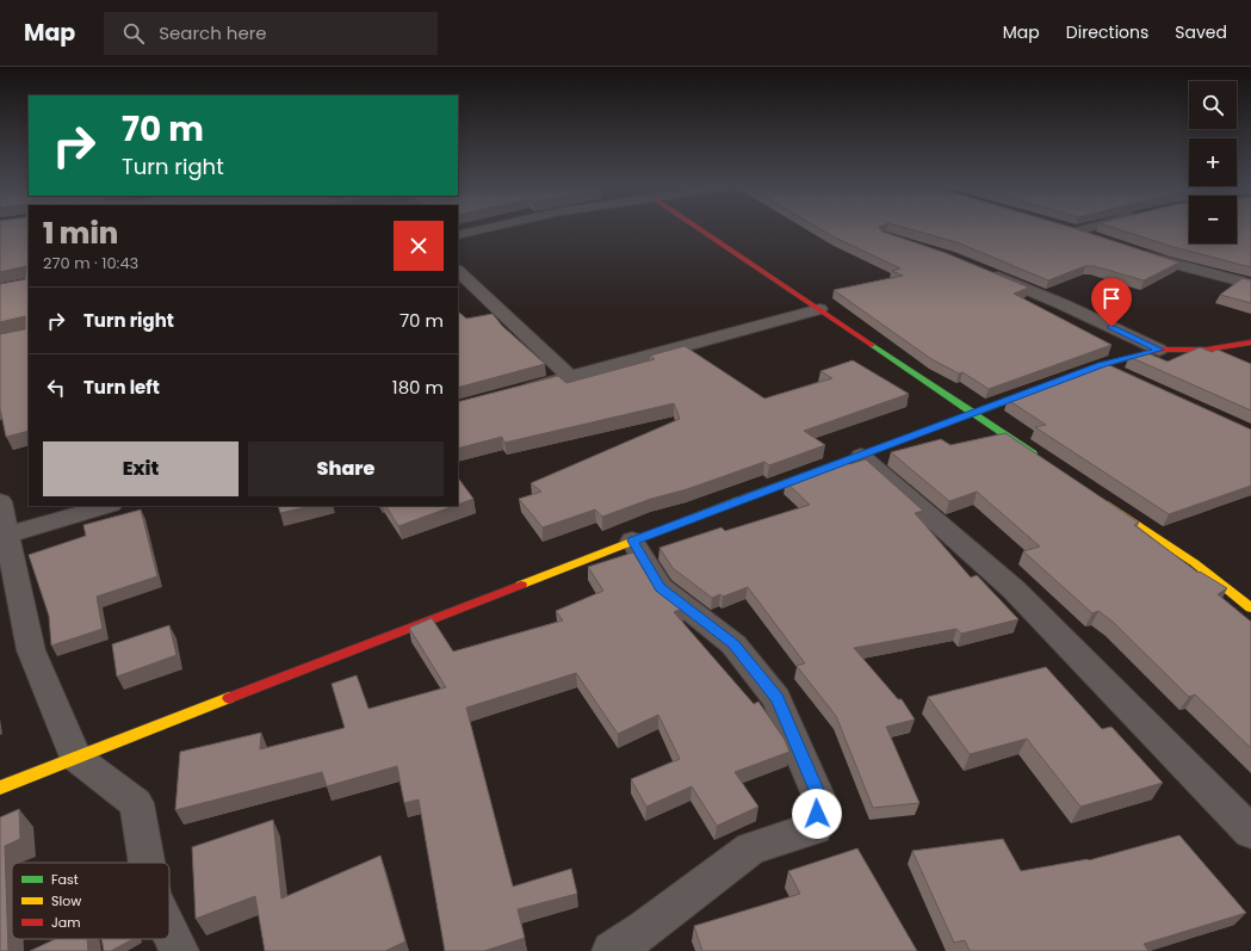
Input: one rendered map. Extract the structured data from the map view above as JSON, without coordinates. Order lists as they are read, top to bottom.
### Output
{
  "legend": ["Fast", "Slow", "Jam"],
  "page": {
    "header": "Map",
    "search": "Search here",
    "nav": ["Map", "Directions", "Saved"],
    "map_buttons": ["+", "−"],
    "turn": ["70 m", "Turn right"],
    "heading": ["1 min", "270 m · 10:43"],
    "list": [
      {
        "name": "Turn right",
        "value": "70 m"
      },
      {
        "name": "Turn left",
        "value": "180 m"
      }
    ],
    "buttons": ["Exit", "Share"]
  }
}
